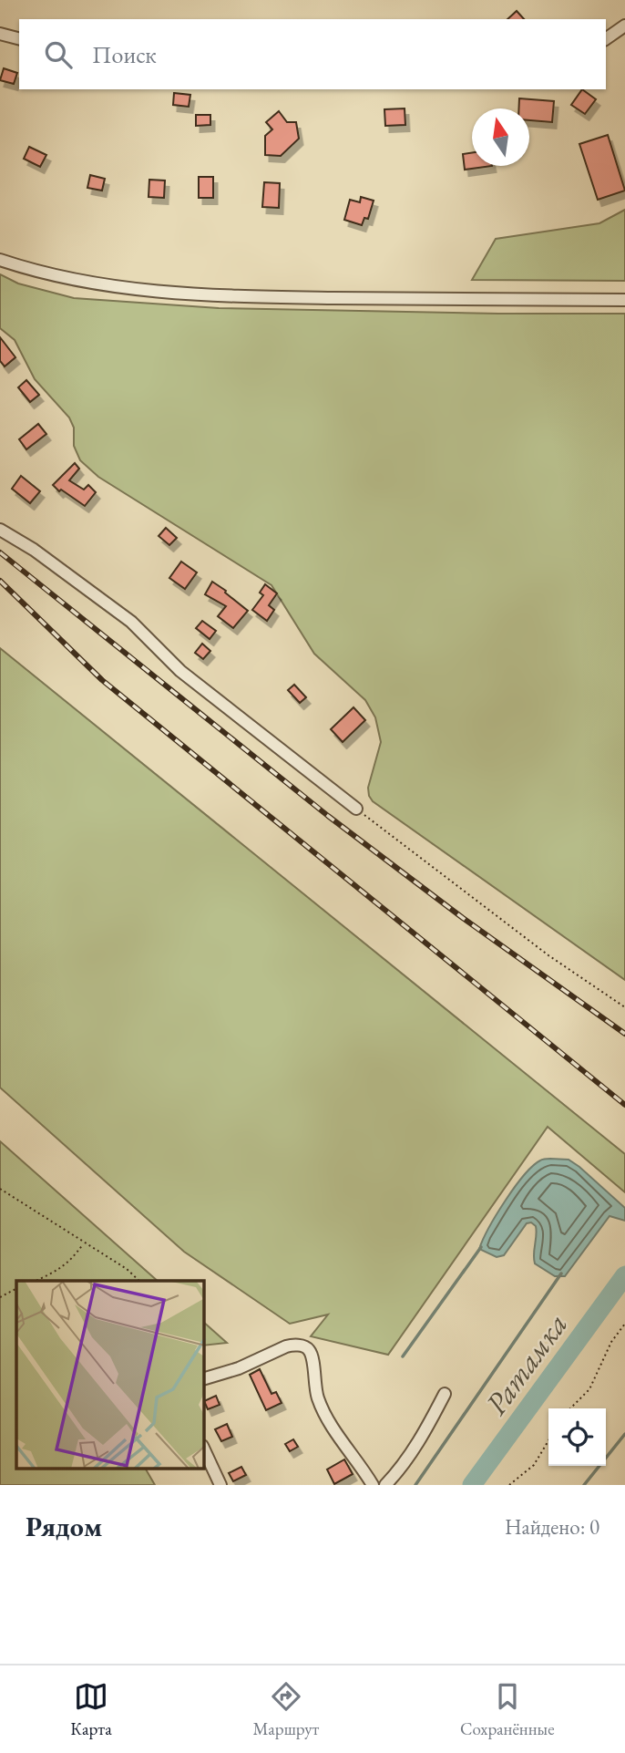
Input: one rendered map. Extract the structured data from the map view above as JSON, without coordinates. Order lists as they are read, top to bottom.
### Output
{
  "water": ["Ратамка"],
  "north": "top",
  "page": {
    "search": "Поиск",
    "heading": ["Рядом", "Найдено: 0"],
    "nav": ["Карта", "Маршрут", "Сохранённые"]
  }
}
